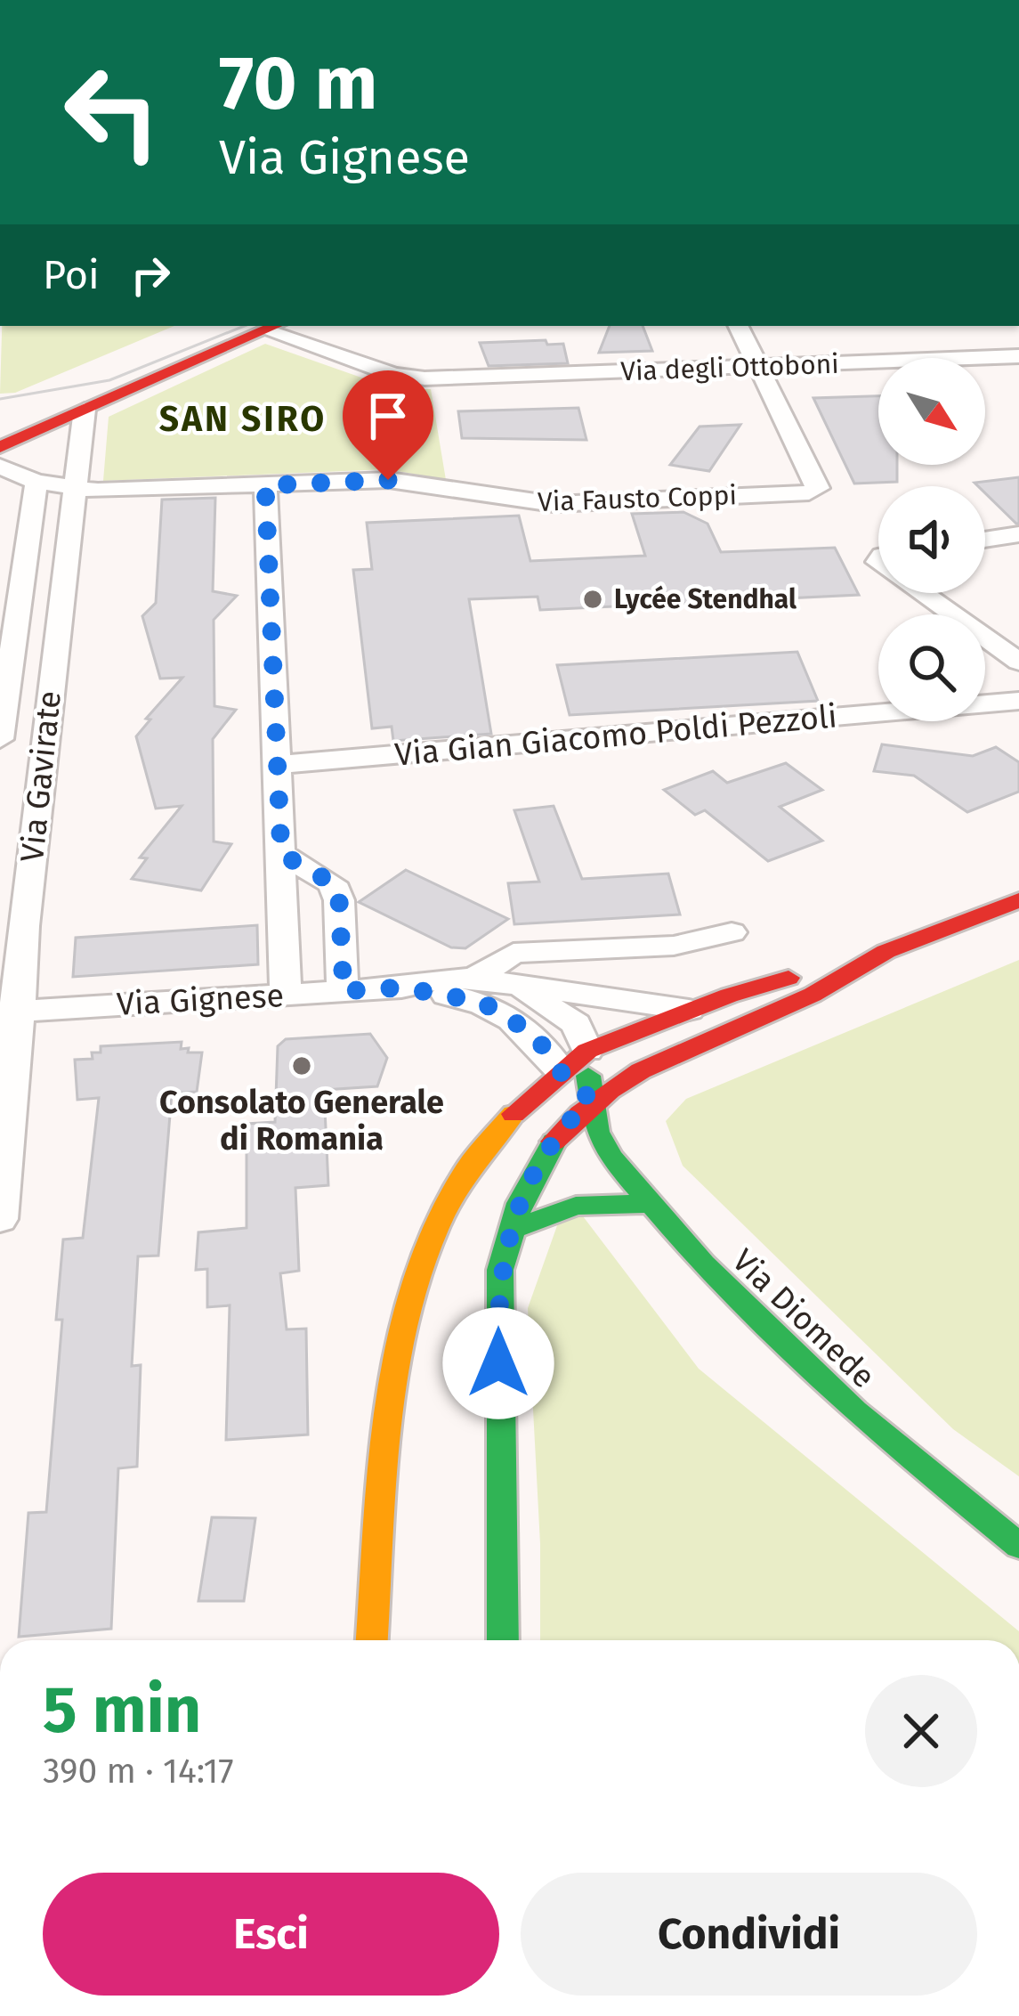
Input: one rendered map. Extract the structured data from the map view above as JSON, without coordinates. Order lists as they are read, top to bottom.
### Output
{
  "streets": {
    "street": [
      "Via degli Ottoboni",
      "Via Fausto Coppi",
      "Via Gian Giacomo Poldi Pezzoli",
      "Via Gavirate",
      "Via Gignese",
      "Via Diomede"
    ]
  },
  "crossings": [
    ["Via degli Ottoboni", "Via Fausto Coppi"],
    ["Via Fausto Coppi", "Via Gavirate"],
    ["Via Gavirate", "Via Gignese"]
  ],
  "districts": ["SAN SIRO"],
  "places": ["Lycée Stendhal", "Consolato Generale di Romania"],
  "north": "bottom right",
  "page": {
    "turn": ["70 m", "Via Gignese"],
    "then": "Poi",
    "heading": ["5 min", "390 m · 14:17"],
    "buttons": ["Esci", "Condividi"]
  }
}
